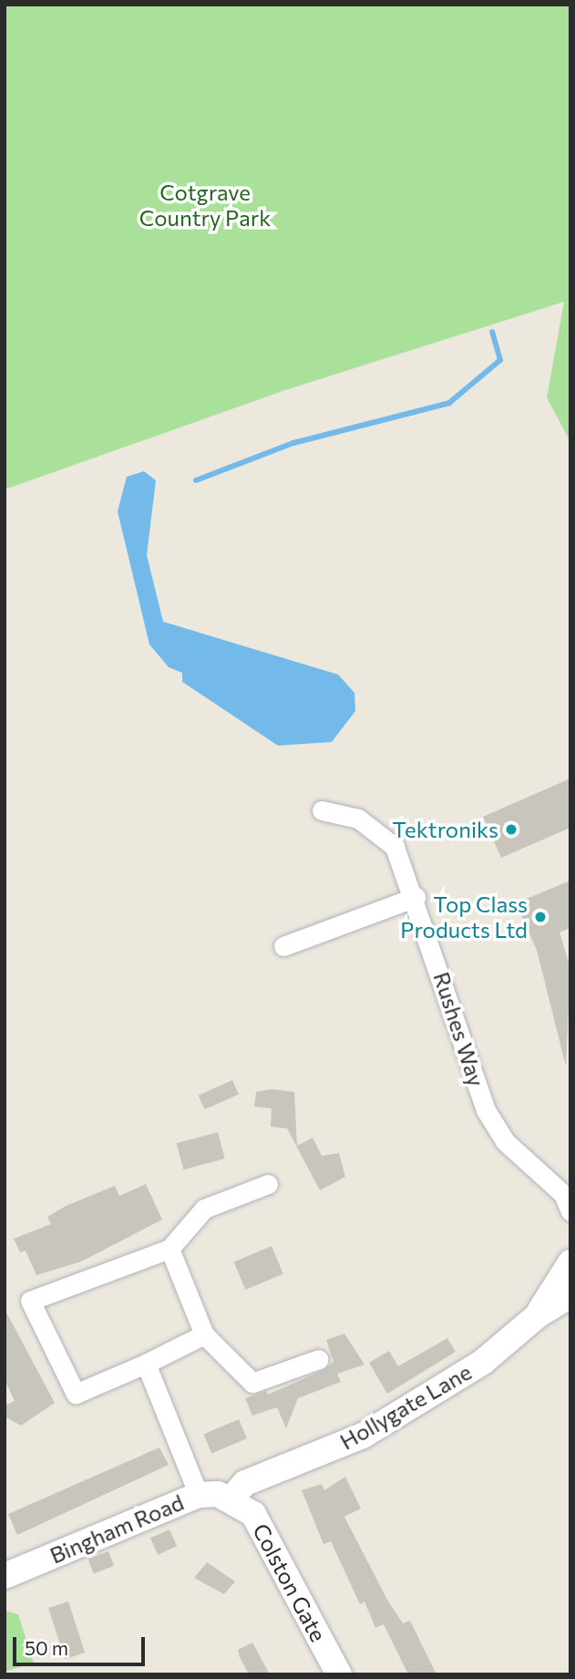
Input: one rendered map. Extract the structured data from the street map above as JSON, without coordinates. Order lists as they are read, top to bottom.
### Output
{
  "streets": {
    "street": [
      "Rushes Way",
      "Hollygate Lane",
      "Bingham Road",
      "Colston Gate"
    ]
  },
  "crossings": [
    ["Hollygate Lane", "Bingham Road"],
    ["Hollygate Lane", "Colston Gate"],
    ["Bingham Road", "Colston Gate"]
  ],
  "parks": ["Cotgrave Country Park"],
  "places": ["Tektroniks", "Top Class Products Ltd"],
  "scale_bar": "50 m"
}
